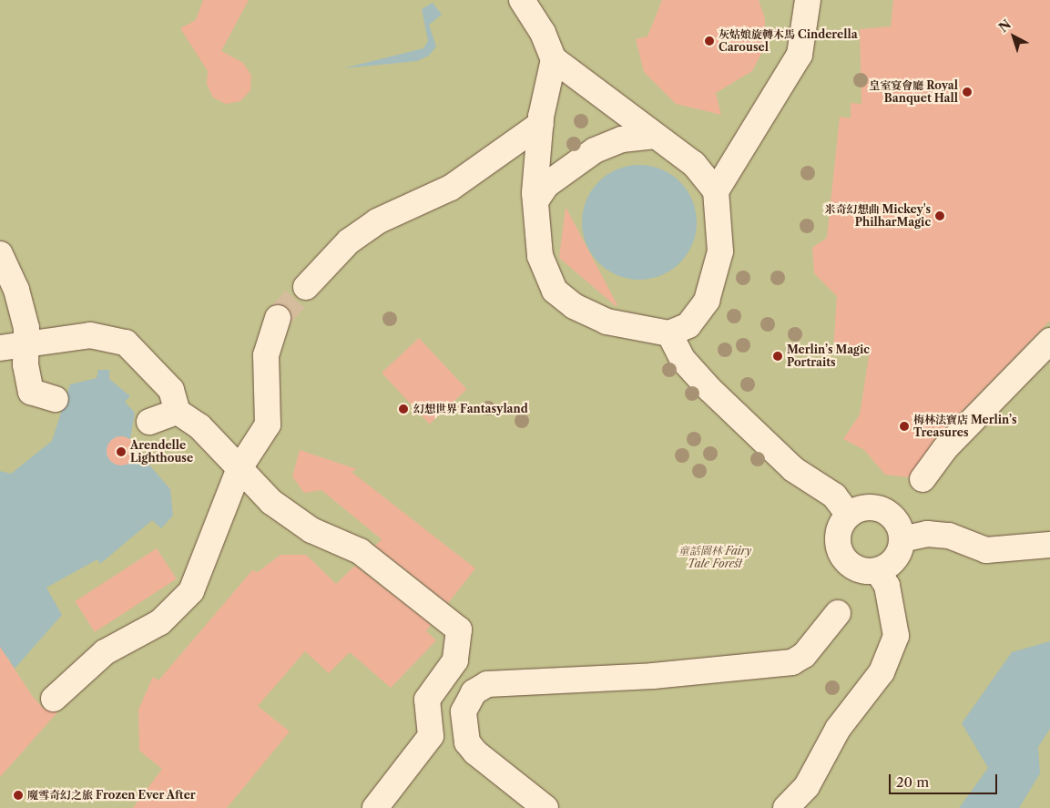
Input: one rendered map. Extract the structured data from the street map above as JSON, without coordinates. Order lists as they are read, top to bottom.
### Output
{
  "parks": ["童話園林 Fairy Tale Forest"],
  "places": [
    "灰姑娘旋轉木馬 Cinderella Carousel",
    "皇室宴會廳 Royal Banquet Hall",
    "米奇幻想曲 Mickey's PhilharMagic",
    "Merlin’s Magic Portraits",
    "幻想世界 Fantasyland",
    "梅林法寶店 Merlin’s Treasures",
    "Arendelle Lighthouse",
    "魔雪奇幻之旅 Frozen Ever After"
  ],
  "scale_bar": "20 m",
  "north": "top left"
}
